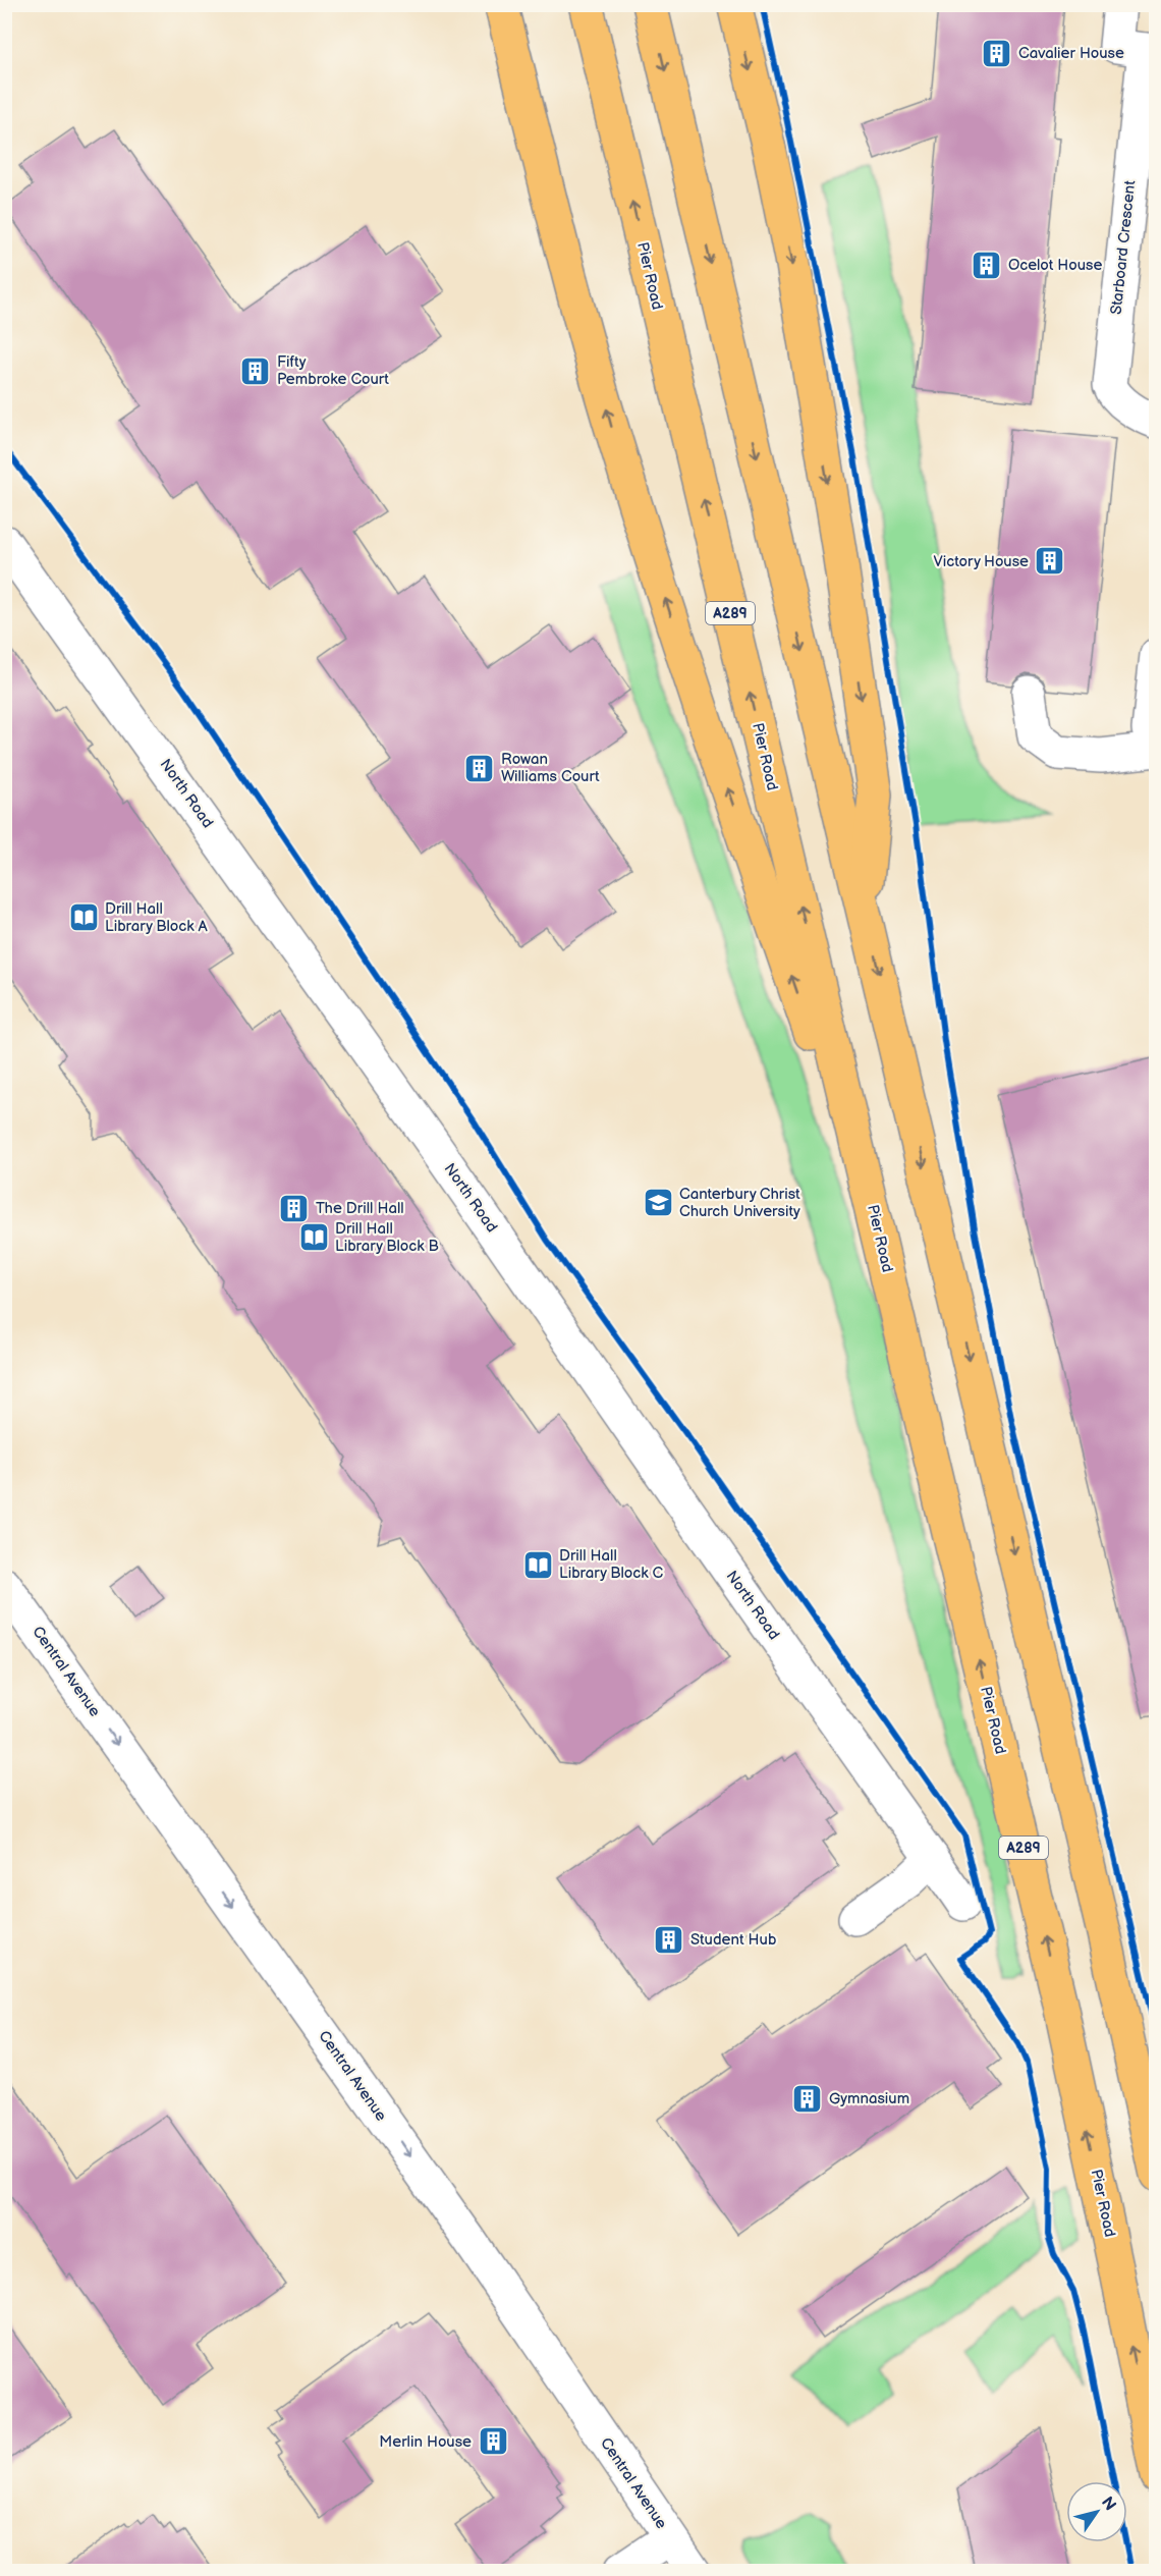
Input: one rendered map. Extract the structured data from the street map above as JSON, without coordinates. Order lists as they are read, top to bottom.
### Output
{
  "streets": {
    "main road": ["Pier Road", "A289"],
    "street": ["Starboard Crescent", "North Road", "Central Avenue"]
  },
  "one_way": ["Central Avenue"],
  "places": {
    "building": [
      "Cavalier House",
      "Ocelot House",
      "Fifty Pembroke Court",
      "Victory House",
      "Rowan Williams Court",
      "The Drill Hall",
      "Student Hub",
      "Gymnasium",
      "Merlin House"
    ],
    "library": ["Drill Hall Library Block A", "Drill Hall Library Block B", "Drill Hall Library Block C"],
    "school or university": ["Canterbury Christ Church University"]
  },
  "north": "top right"
}
